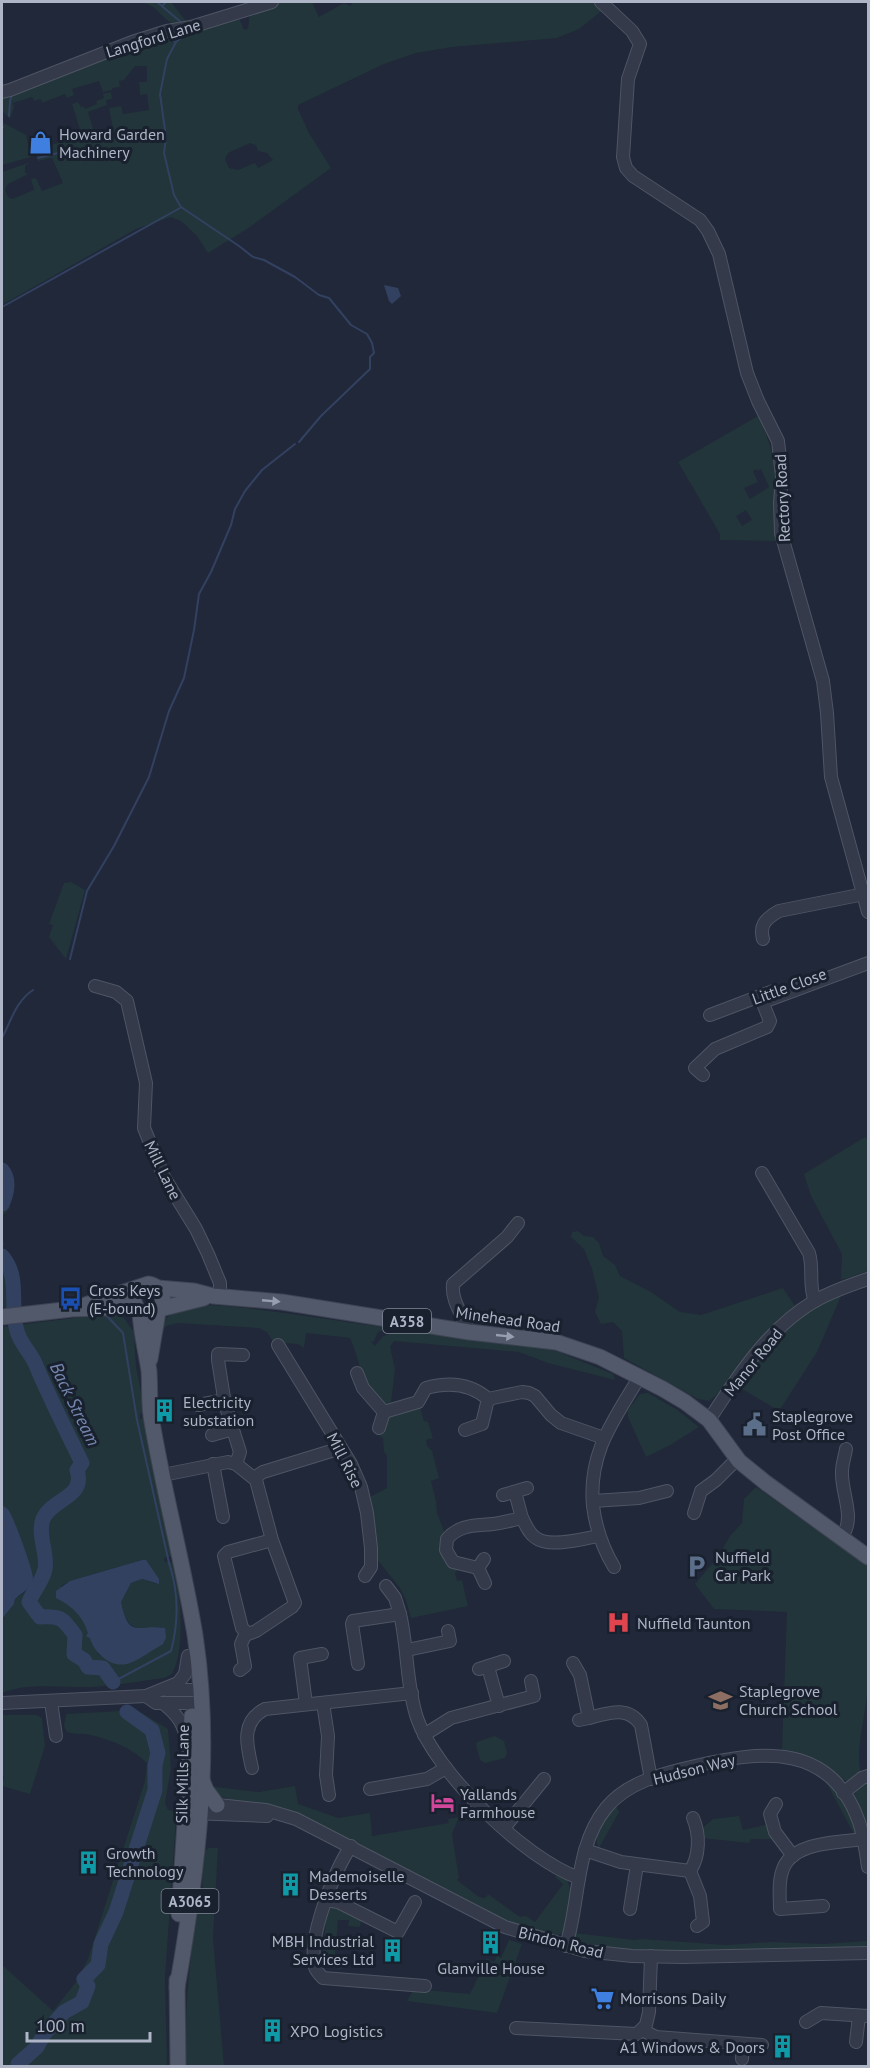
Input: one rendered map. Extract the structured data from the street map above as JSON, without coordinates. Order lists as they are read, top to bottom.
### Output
{
  "streets": {
    "main road": [
      "Minehead Road",
      "A358",
      "Silk Mills Lane",
      "A3065"
    ],
    "street": [
      "Langford Lane",
      "Rectory Road",
      "Little Close",
      "Mill Lane",
      "Manor Road",
      "Mill Rise",
      "Hudson Way",
      "Bindon Road"
    ]
  },
  "crossings": [
    ["Mill Lane", "Minehead Road"],
    ["Minehead Road", "A358"],
    ["Minehead Road", "Manor Road"],
    ["Minehead Road", "Silk Mills Lane"],
    ["A358", "Manor Road"],
    ["A358", "Silk Mills Lane"],
    ["Hudson Way", "Bindon Road"],
    ["Silk Mills Lane", "Bindon Road"]
  ],
  "one_way": ["Minehead Road"],
  "water": ["Back Stream"],
  "places": {
    "shop": ["Howard Garden Machinery"],
    "bus stop": ["Cross Keys (E-bound)"],
    "building": [
      "Electricity substation",
      "Growth Technology",
      "Mademoiselle Desserts",
      "Glanville House",
      "MBH Industrial Services Ltd",
      "XPO Logistics",
      "A1 Windows & Doors"
    ],
    "public building": ["Staplegrove Post Office"],
    "parking": ["Nuffield Car Park"],
    "hospital": ["Nuffield Taunton"],
    "school or university": ["Staplegrove Church School"],
    "hotel": ["Yallands Farmhouse"],
    "supermarket": ["Morrisons Daily"]
  },
  "scale_bar": "100 m"
}
